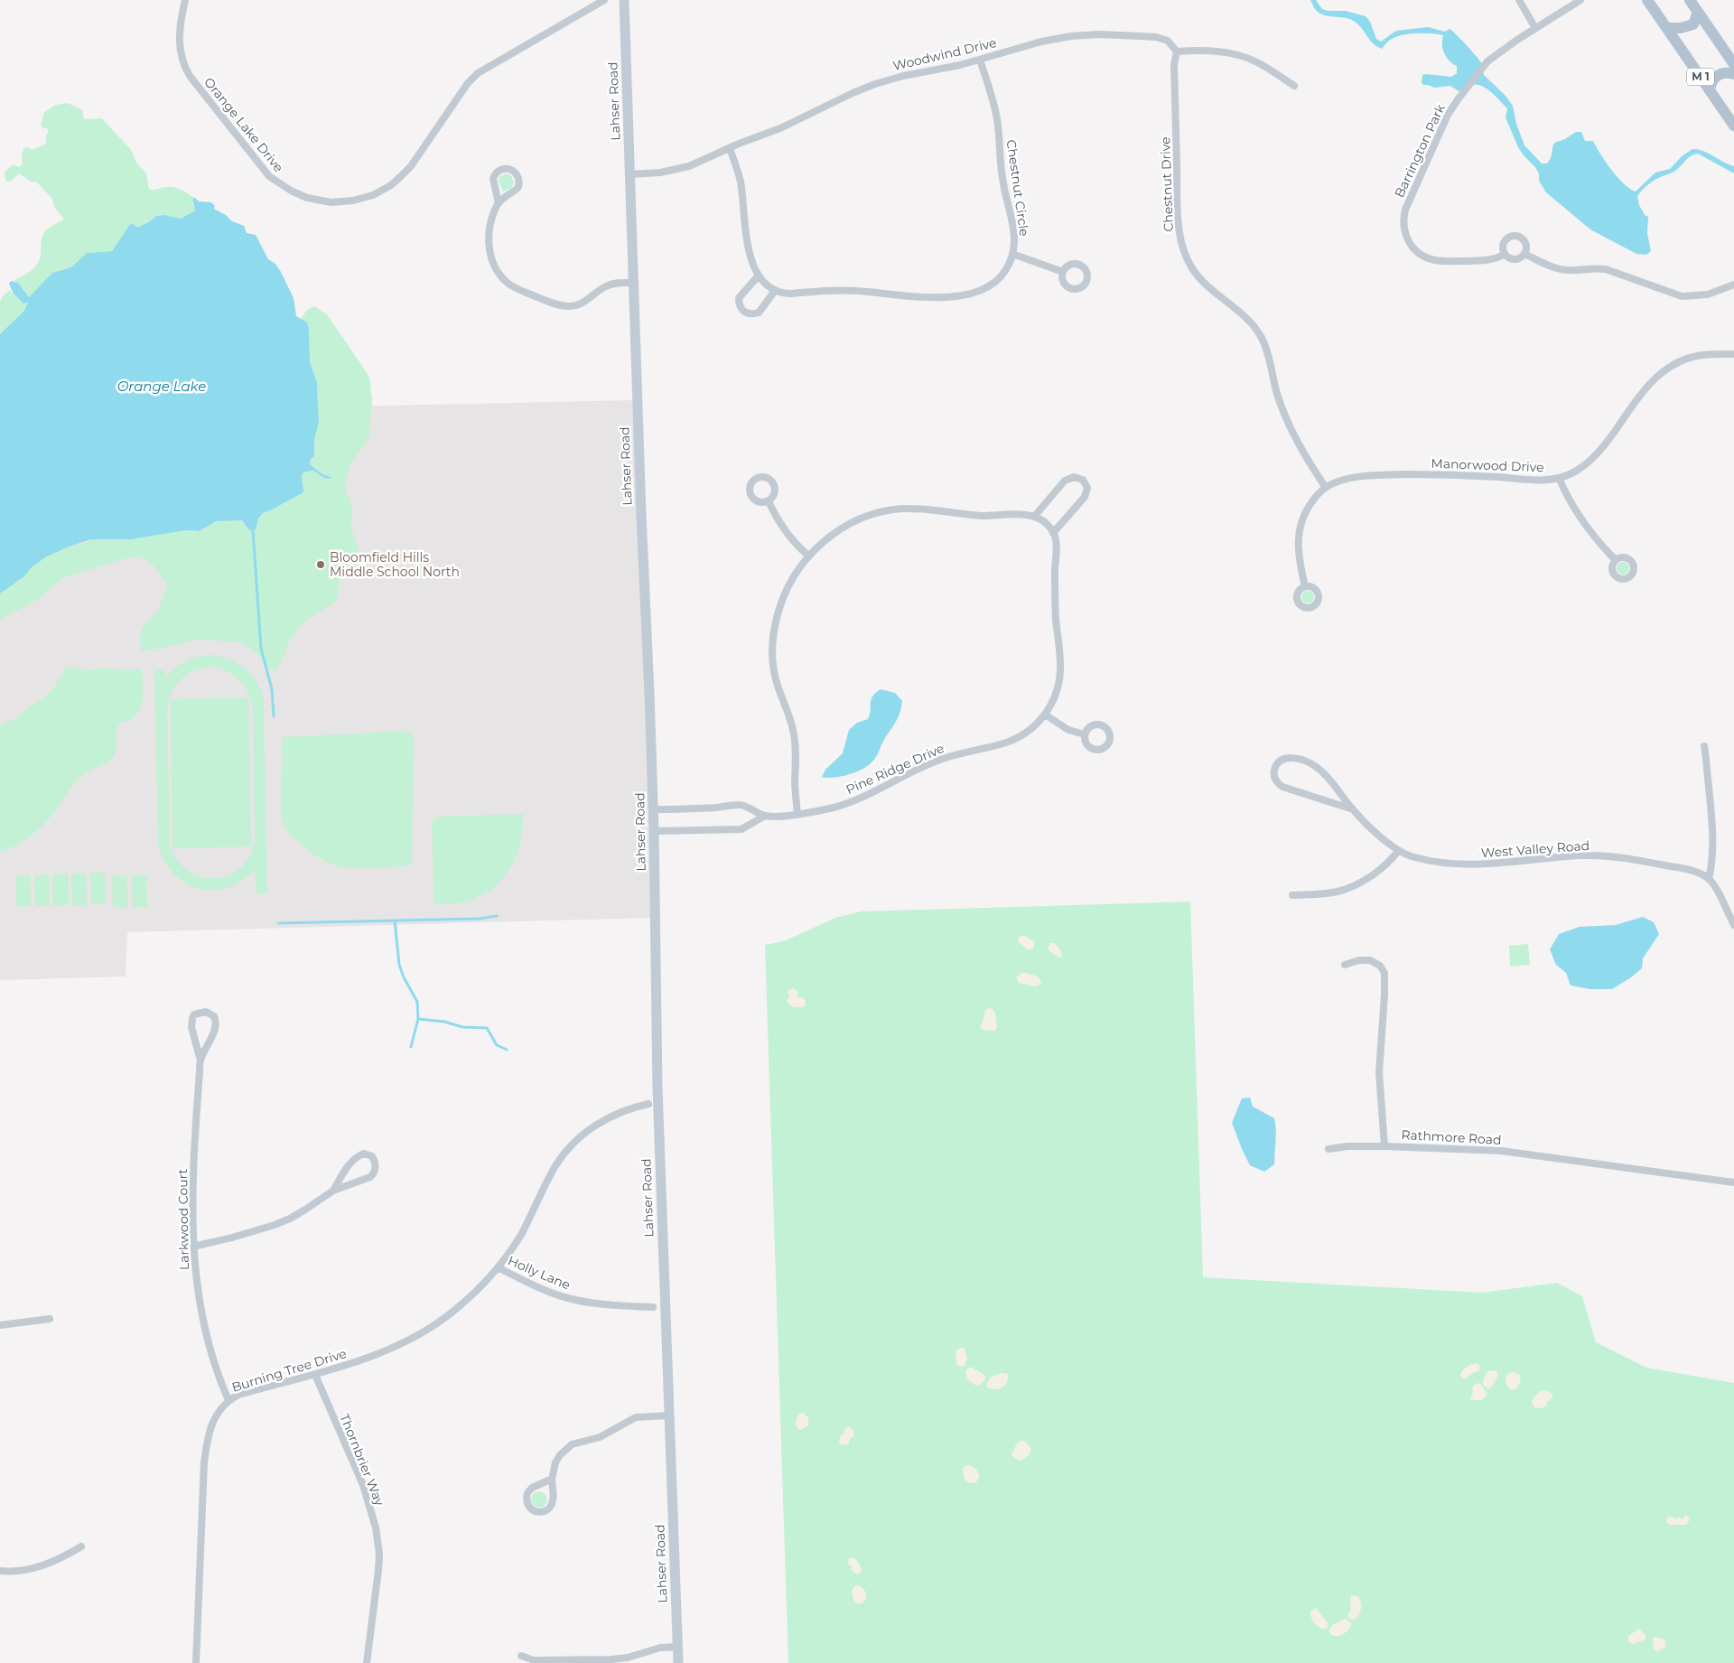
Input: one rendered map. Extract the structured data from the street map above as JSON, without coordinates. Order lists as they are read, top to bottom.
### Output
{
  "streets": {
    "main road": ["M 1"],
    "street": [
      "Woodwind Drive",
      "Lahser Road",
      "Orange Lake Drive",
      "Barrington Park",
      "Chestnut Drive",
      "Chestnut Circle",
      "Manorwood Drive",
      "Pine Ridge Drive",
      "West Valley Road",
      "Rathmore Road",
      "Larkwood Court",
      "Holly Lane",
      "Burning Tree Drive",
      "Thornbrier Way"
    ]
  },
  "crossings": [
    ["Woodwind Drive", "Lahser Road"],
    ["Woodwind Drive", "Chestnut Drive"],
    ["Woodwind Drive", "Chestnut Circle"],
    ["Lahser Road", "Pine Ridge Drive"],
    ["Chestnut Drive", "Manorwood Drive"],
    ["Larkwood Court", "Burning Tree Drive"],
    ["Holly Lane", "Burning Tree Drive"],
    ["Burning Tree Drive", "Thornbrier Way"]
  ],
  "water": ["Orange Lake"],
  "places": ["Bloomfield Hills Middle School North"]
}
